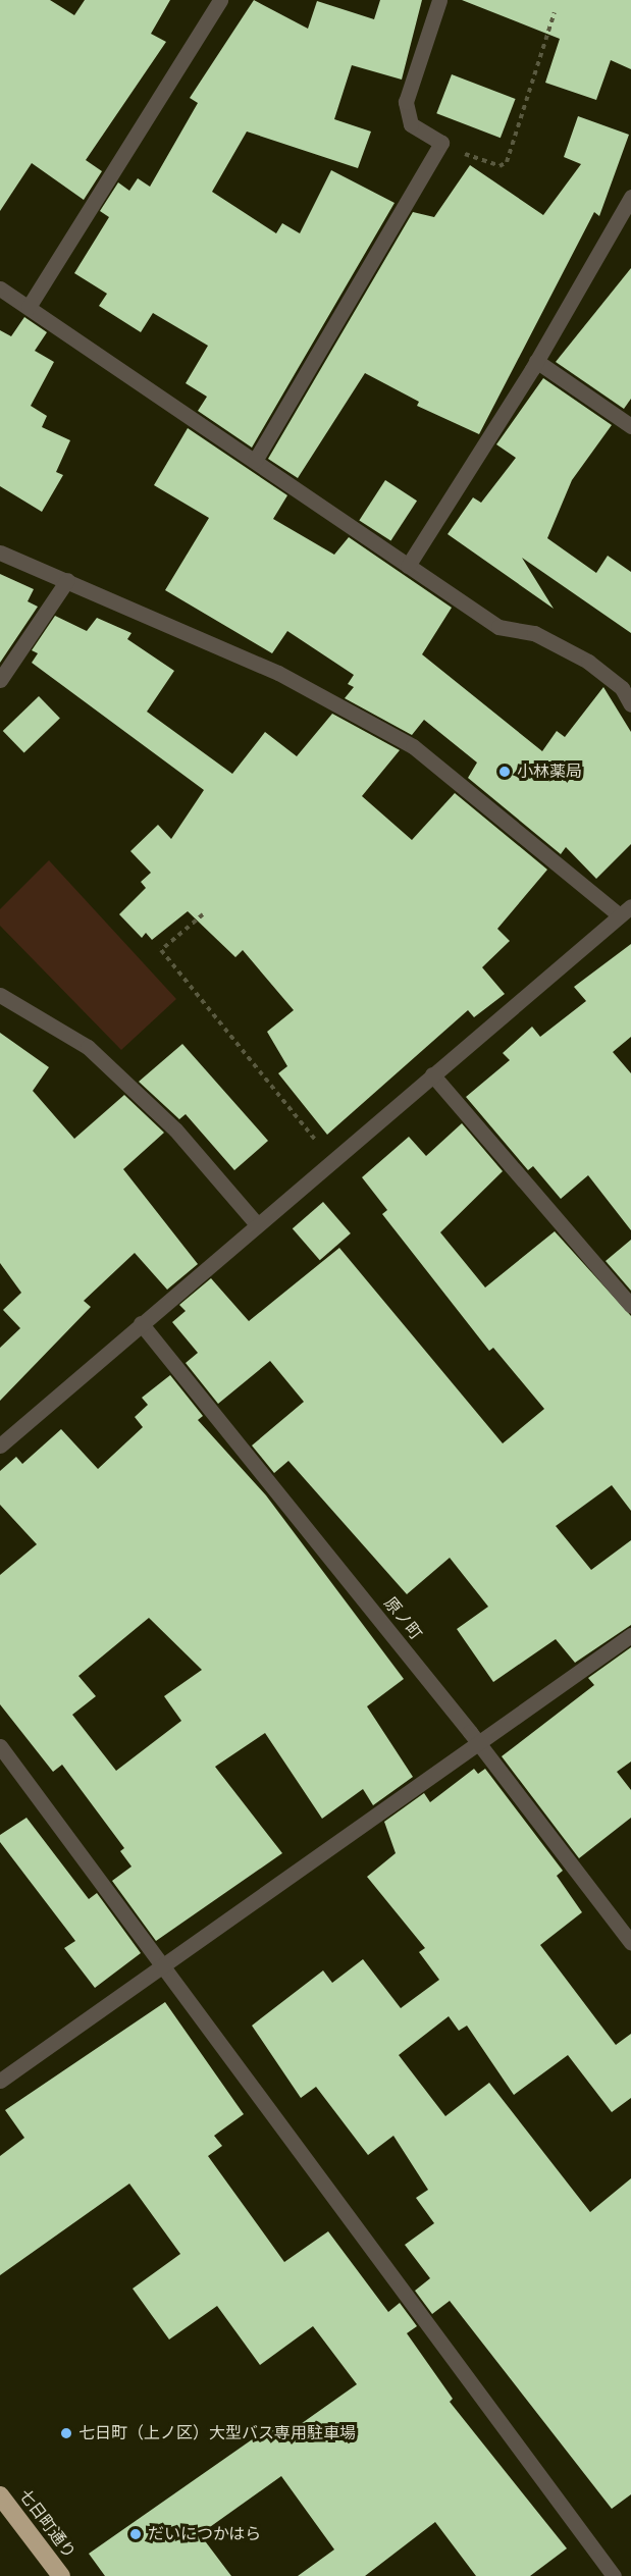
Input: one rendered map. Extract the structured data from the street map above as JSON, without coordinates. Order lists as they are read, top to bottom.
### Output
{
  "streets": {
    "highway": ["七日町通り"],
    "street": ["原ノ町"]
  },
  "places": ["小林薬局", "七日町（上ノ区）大型バス専用駐車場", "だいにつかはら"]
}
